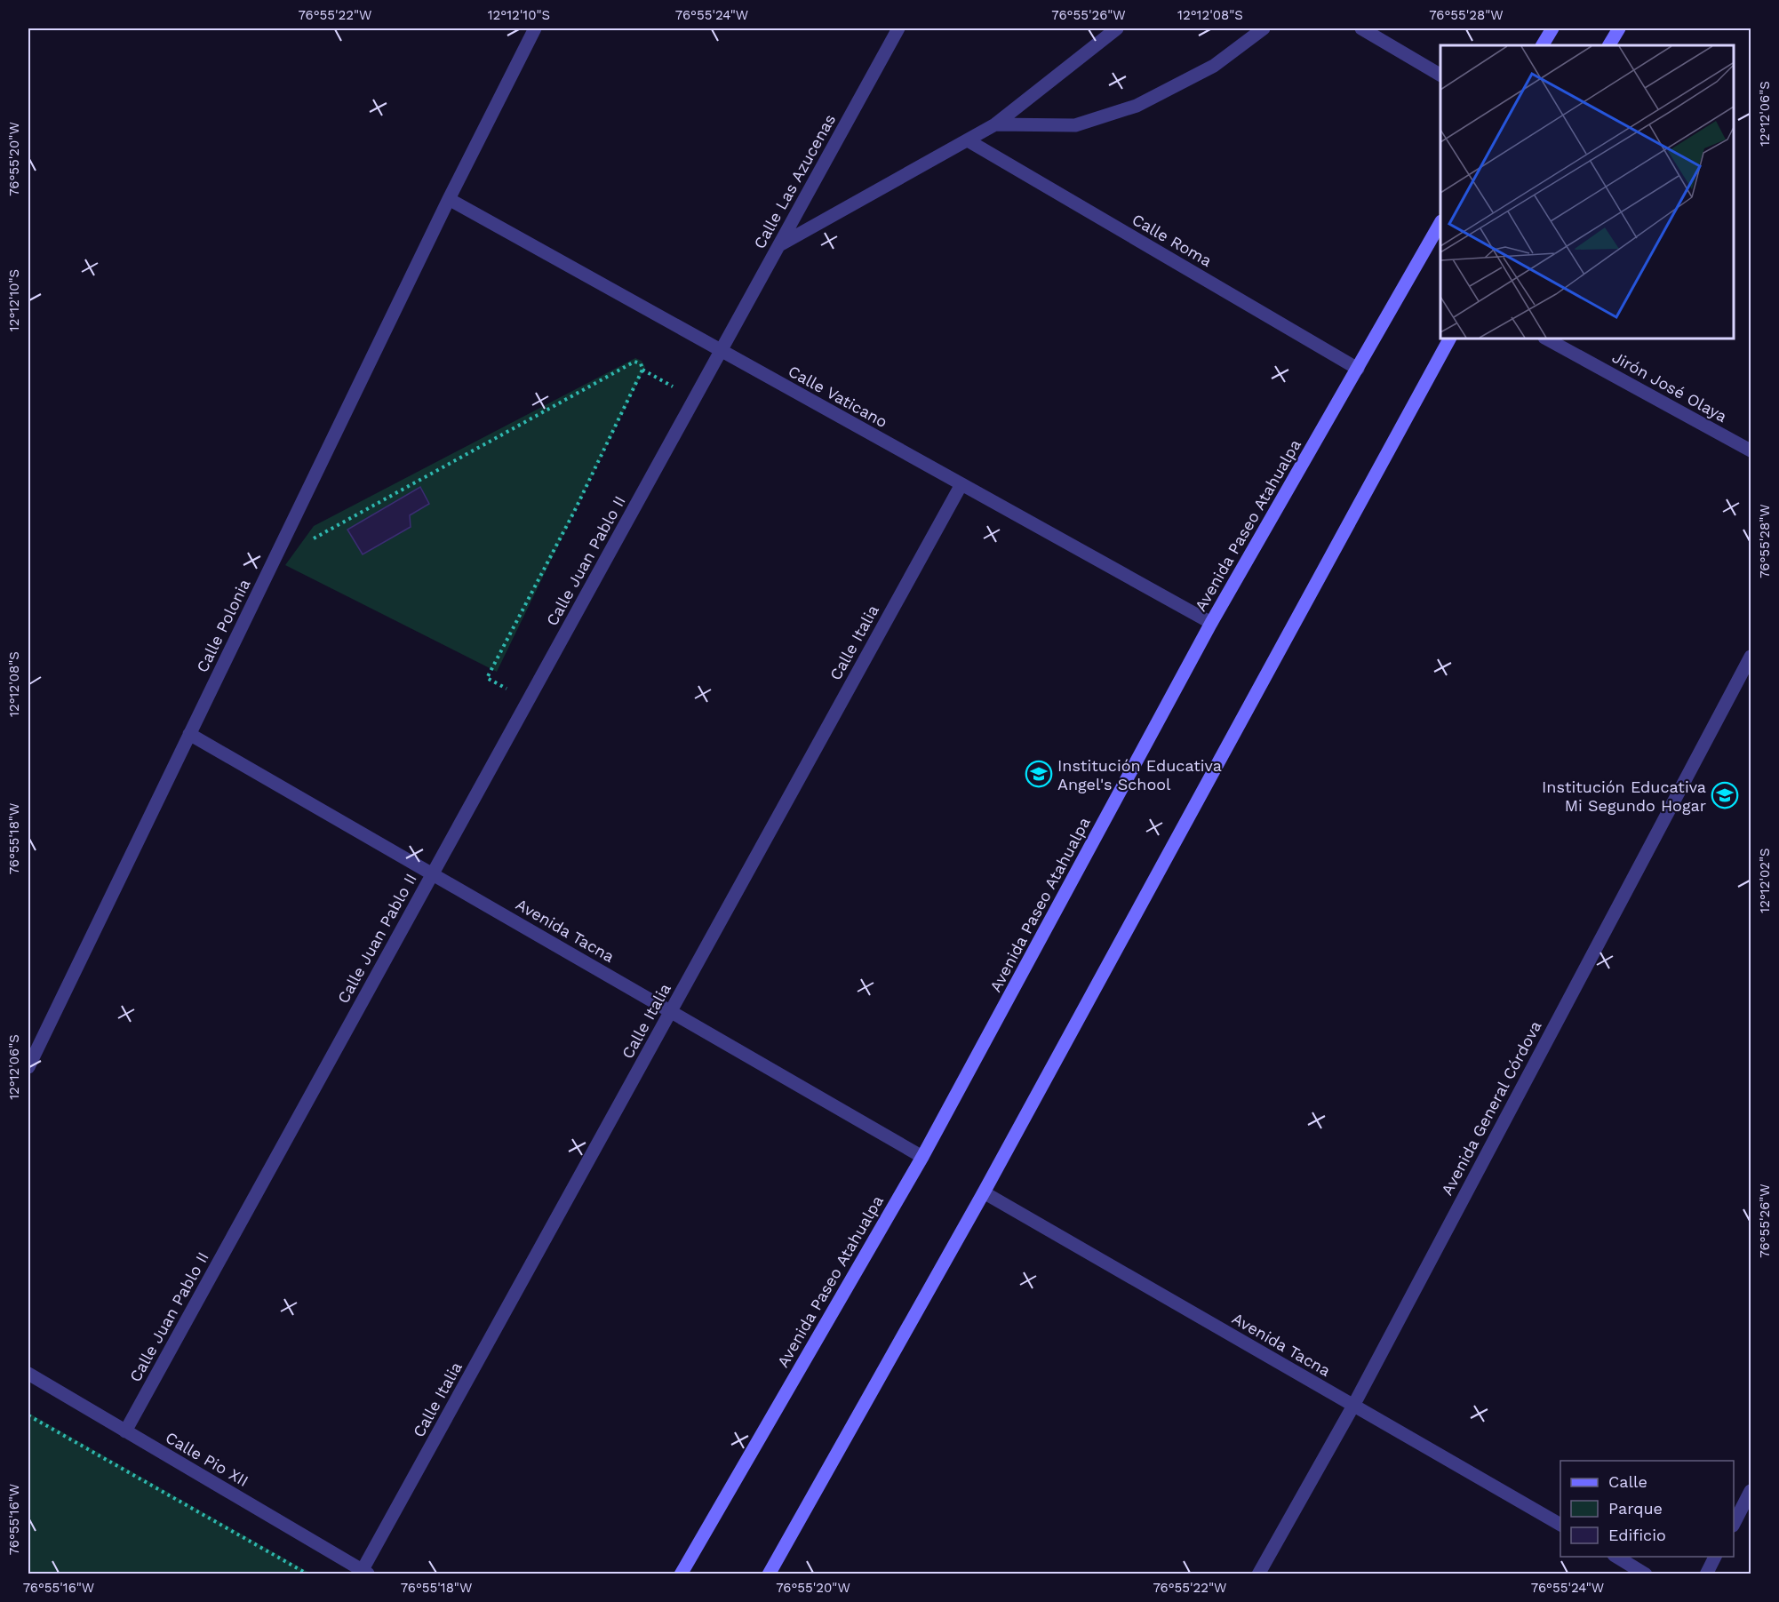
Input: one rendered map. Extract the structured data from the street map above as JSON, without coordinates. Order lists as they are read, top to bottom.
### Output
{
  "streets": {
    "street": [
      "Calle Las Azucenas",
      "Calle Roma",
      "Jirón José Olaya",
      "Calle Vaticano",
      "Avenida Paseo Atahualpa",
      "Calle Juan Pablo II",
      "Calle Polonia",
      "Calle Italia",
      "Avenida Tacna",
      "Avenida General Córdova",
      "Calle Pio XII"
    ]
  },
  "crossings": [
    ["Calle Las Azucenas", "Calle Vaticano"],
    ["Calle Las Azucenas", "Calle Juan Pablo II"],
    ["Calle Roma", "Avenida Paseo Atahualpa"],
    ["Calle Vaticano", "Avenida Paseo Atahualpa"],
    ["Calle Vaticano", "Calle Juan Pablo II"],
    ["Calle Vaticano", "Calle Polonia"],
    ["Calle Vaticano", "Calle Italia"],
    ["Avenida Paseo Atahualpa", "Avenida Tacna"],
    ["Calle Juan Pablo II", "Avenida Tacna"],
    ["Calle Juan Pablo II", "Calle Pio XII"],
    ["Calle Polonia", "Avenida Tacna"],
    ["Calle Italia", "Avenida Tacna"],
    ["Calle Italia", "Calle Pio XII"],
    ["Avenida Tacna", "Avenida General Córdova"]
  ],
  "places": {
    "school or university": ["Institución Educativa Angel's School", "Institución Educativa Mi Segundo Hogar"]
  },
  "legend": ["Calle", "Parque", "Edificio"],
  "coordinates": [
    "76°55'22\"W",
    "12°12'10\"S",
    "76°55'24\"W",
    "76°55'26\"W",
    "12°12'08\"S",
    "76°55'28\"W",
    "12°12'06\"S",
    "76°55'20\"W",
    "76°55'18\"W",
    "12°12'02\"S",
    "76°55'16\"W"
  ]
}
